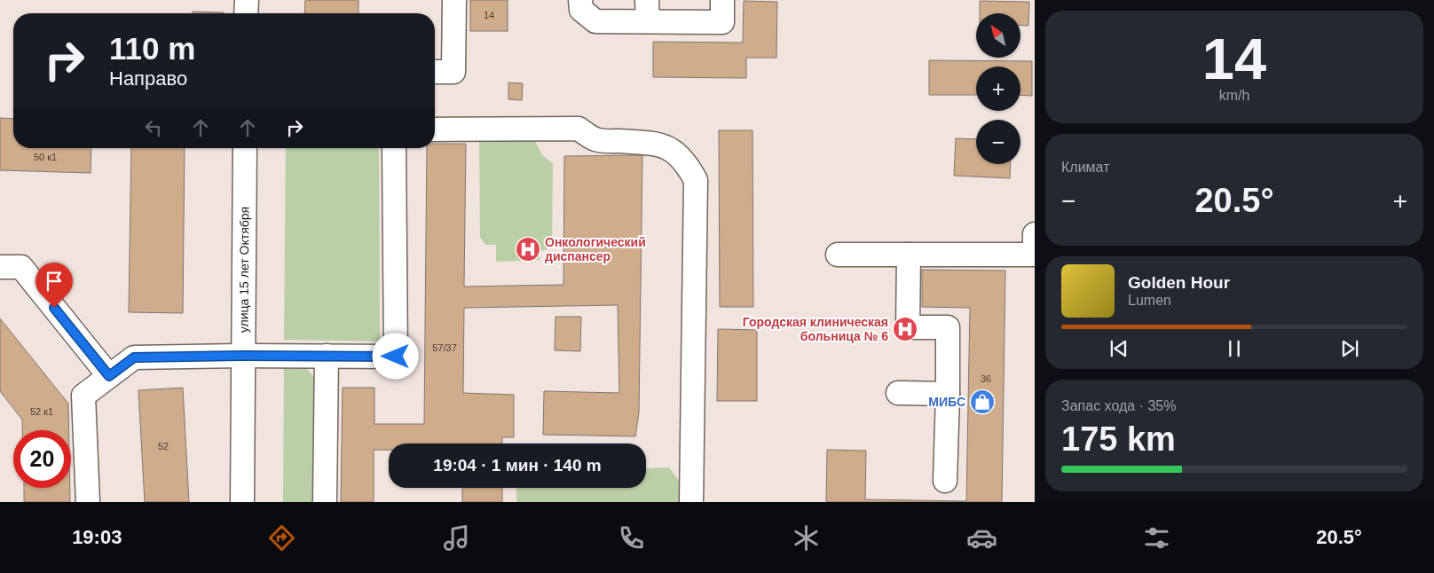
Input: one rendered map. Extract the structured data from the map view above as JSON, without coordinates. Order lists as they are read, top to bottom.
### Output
{
  "streets": {
    "street": ["улица 15 лет Октября"]
  },
  "places": {
    "hospital": ["Онкологический диспансер", "Городская клиническая больница № 6"],
    "shop": ["МИБС"]
  },
  "house_numbers": [
    "14",
    "50 к1",
    "57/37",
    "36",
    "52 к1",
    "52"
  ],
  "north": "top left",
  "page": {
    "tile": [
      ["14", "km/h"],
      "Климат",
      ["Запас хода · 35%", "175 km"]
    ],
    "map_buttons": ["+", "−"],
    "turn": ["110 m", "Направо"],
    "heat": ["−", "20.5°", "+"],
    "song": ["Golden Hour", "Lumen"],
    "limit": "20",
    "trip": "19:04 · 1 мин · 140 m",
    "tabs": ["19:03", "20.5°"]
  }
}
